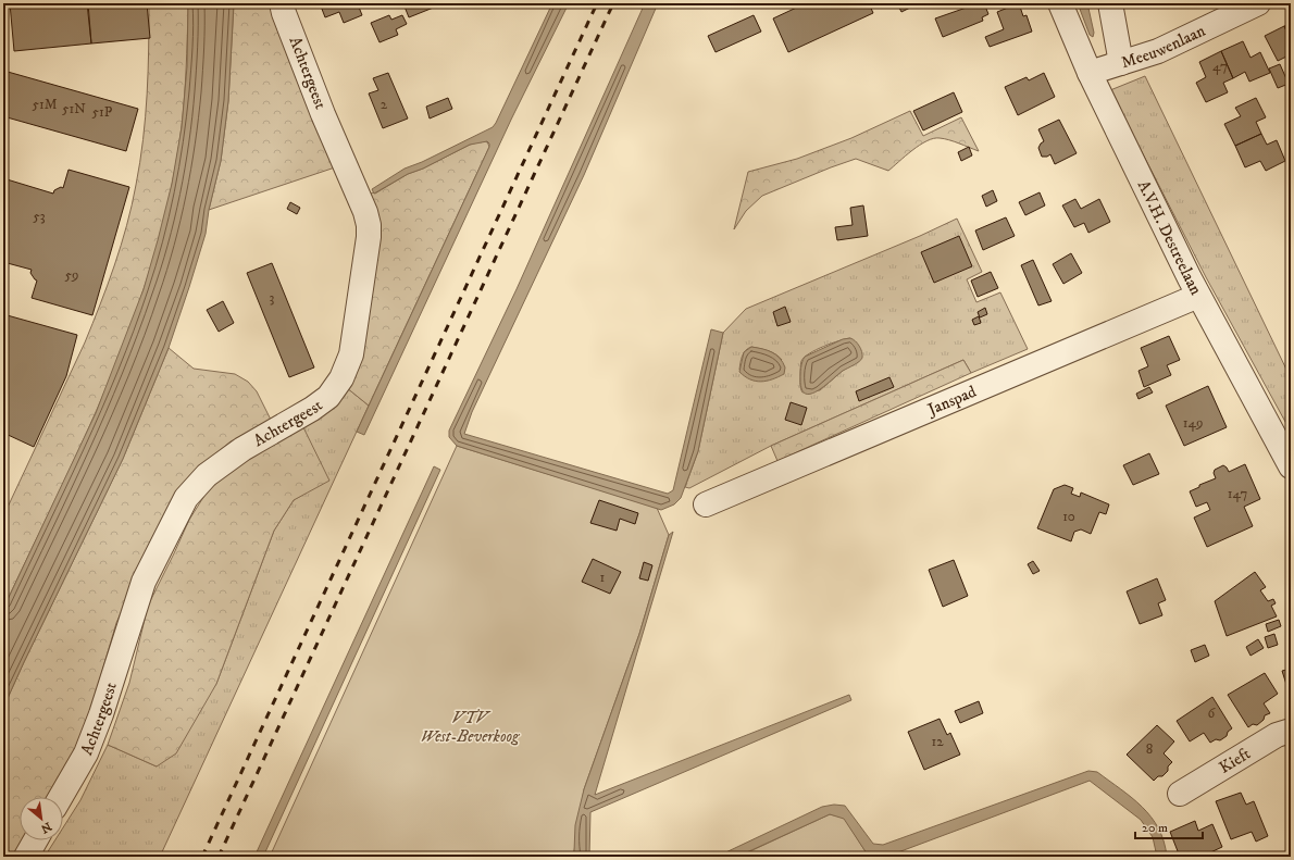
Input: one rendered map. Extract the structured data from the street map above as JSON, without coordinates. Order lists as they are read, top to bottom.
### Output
{
  "streets": {
    "street": [
      "Meeuwenlaan",
      "Achtergeest",
      "A.V.H. Destreelaan",
      "Janspad",
      "Kieft"
    ]
  },
  "crossings": [
    ["Meeuwenlaan", "A.V.H. Destreelaan"],
    ["A.V.H. Destreelaan", "Janspad"]
  ],
  "parks": ["VTV West-Beverkoog"],
  "house_numbers": [
    "47",
    "51M",
    "2",
    "51N",
    "51P",
    "53",
    "59",
    "3",
    "149",
    "147",
    "10",
    "1",
    "6",
    "12",
    "8"
  ],
  "scale_bar": "20 m",
  "north": "bottom right"
}
